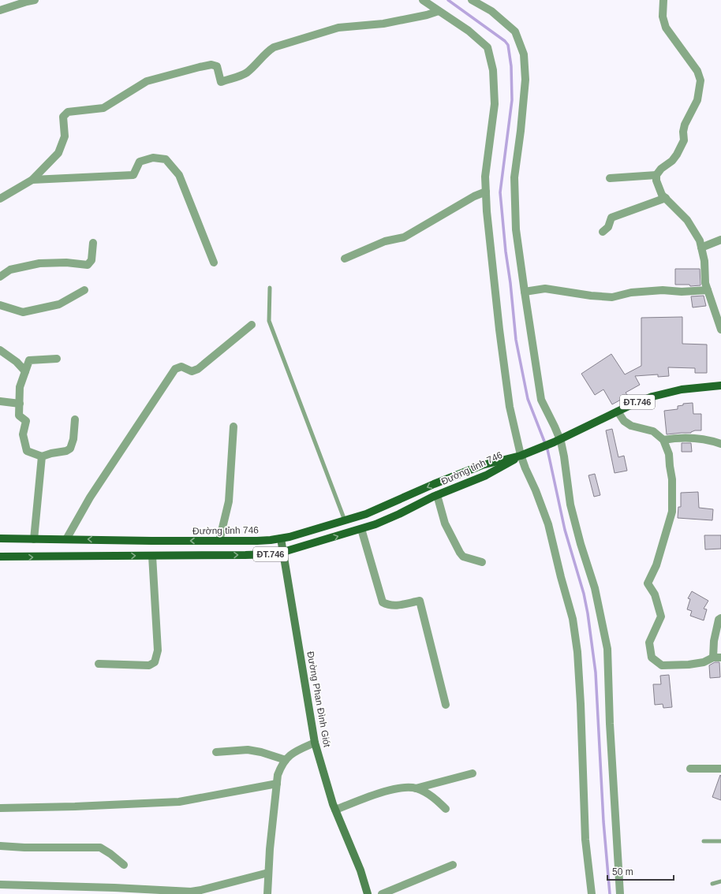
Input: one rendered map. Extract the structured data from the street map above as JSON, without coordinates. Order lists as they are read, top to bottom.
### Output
{
  "streets": {
    "main road": ["ĐT.746", "Đường tỉnh 746"],
    "street": ["Đường Phan Đình Giót"]
  },
  "crossings": [
    ["ĐT.746", "Đường tỉnh 746"],
    ["Đường tỉnh 746", "Đường Phan Đình Giót"]
  ],
  "scale_bar": "50 m"
}
